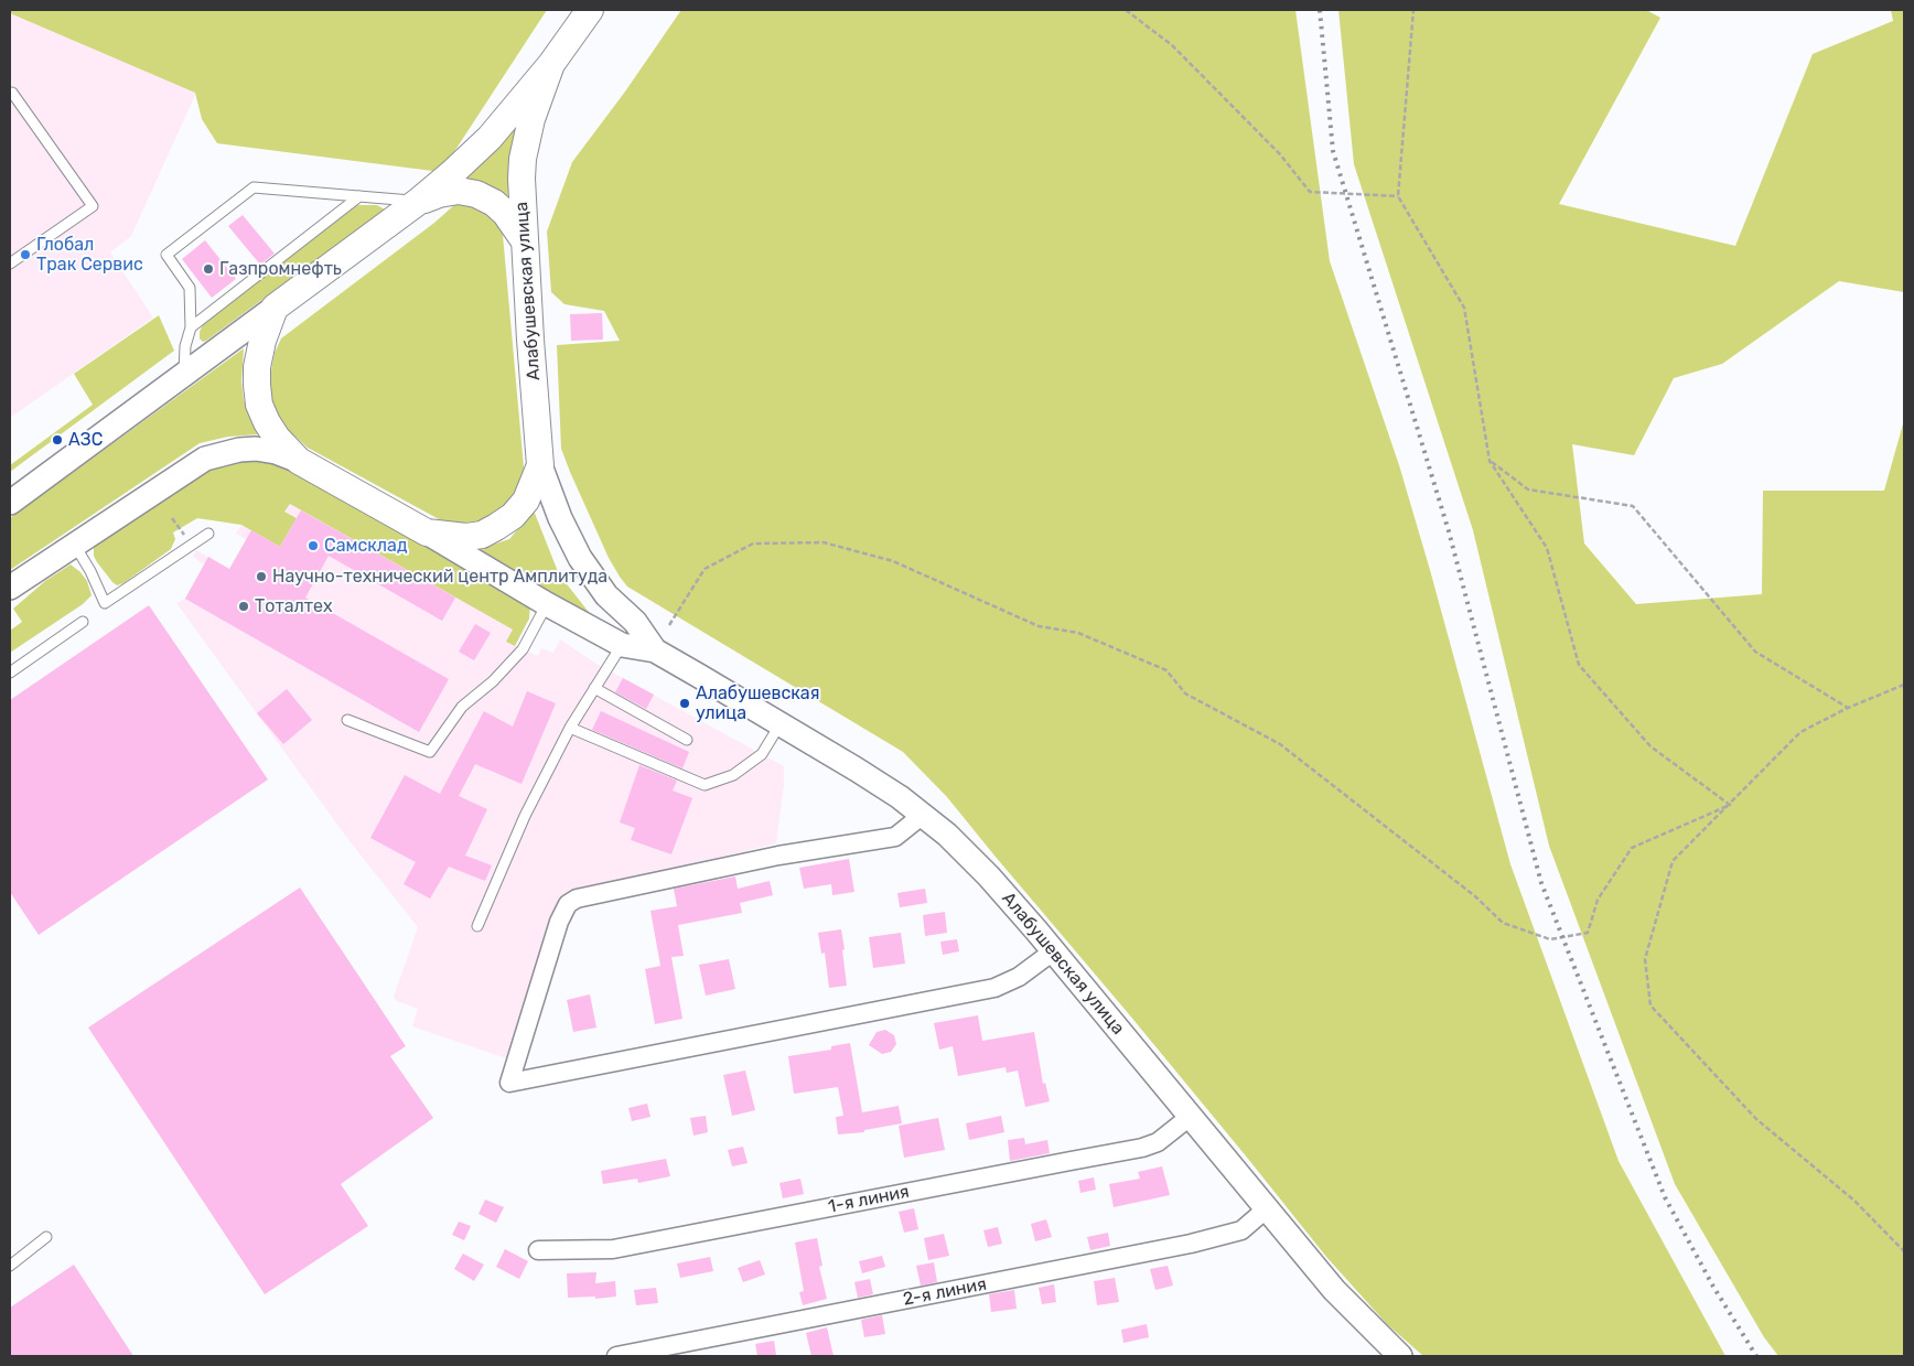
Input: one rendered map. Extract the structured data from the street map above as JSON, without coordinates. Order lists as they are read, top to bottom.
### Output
{
  "streets": {
    "main road": ["Алабушевская улица"],
    "street": ["1-я линия", "2-я линия"]
  },
  "crossings": [
    ["Алабушевская улица", "1-я линия"],
    ["Алабушевская улица", "2-я линия"]
  ],
  "places": [
    "Глобал Трак Сервис",
    "Газпромнефть",
    "АЗС",
    "Самсклад",
    "Научно-технический центр Амплитуда",
    "Тоталтех",
    "Алабушевская улица"
  ]
}
